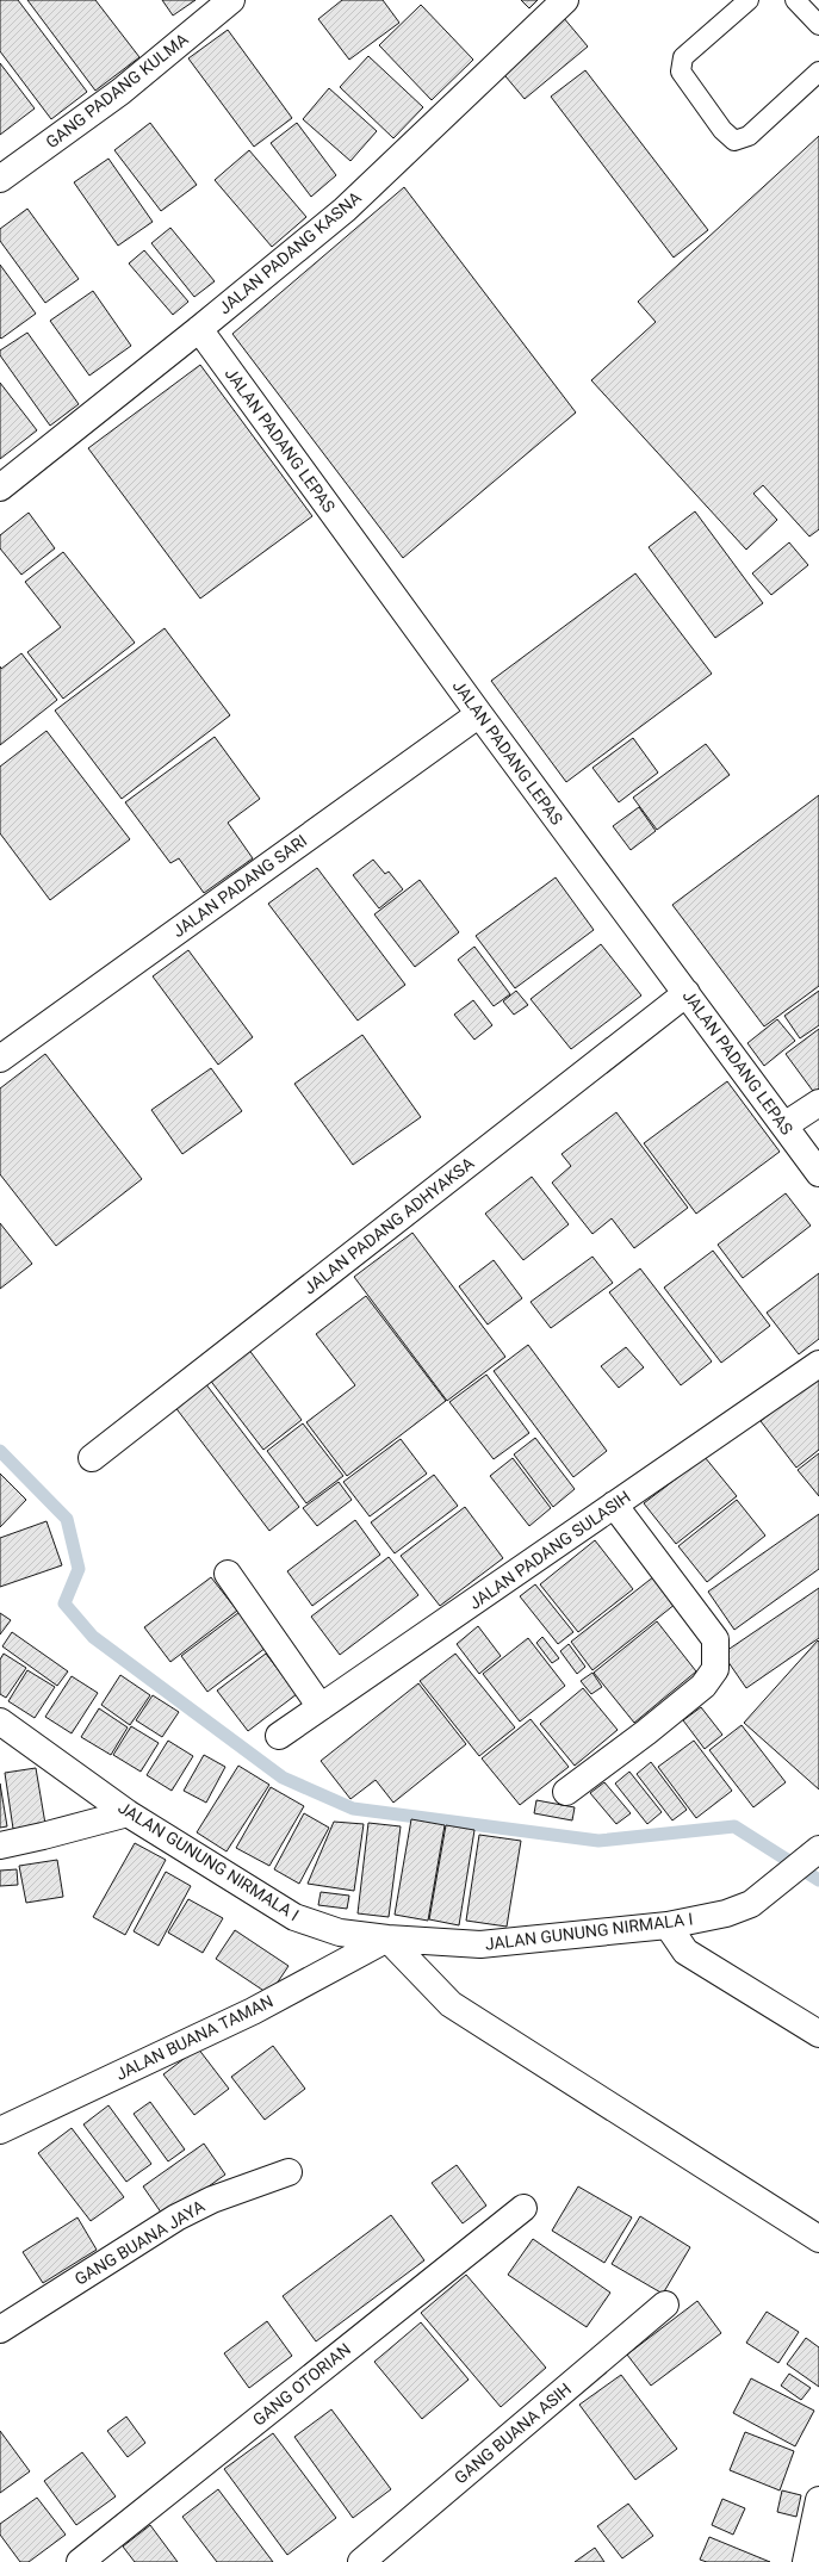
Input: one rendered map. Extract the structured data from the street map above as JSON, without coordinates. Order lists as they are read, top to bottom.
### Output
{
  "streets": {
    "street": [
      "GANG PADANG KULMA",
      "JALAN PADANG KASNA",
      "JALAN PADANG LEPAS",
      "JALAN PADANG SARI",
      "JALAN PADANG ADHYAKSA",
      "JALAN PADANG SULASIH",
      "JALAN GUNUNG NIRMALA I",
      "JALAN BUANA TAMAN",
      "GANG BUANA JAYA",
      "GANG OTORIAN",
      "GANG BUANA ASIH"
    ]
  },
  "crossings": [
    ["JALAN PADANG KASNA", "JALAN PADANG LEPAS"],
    ["JALAN PADANG LEPAS", "JALAN PADANG SARI"],
    ["JALAN PADANG LEPAS", "JALAN PADANG ADHYAKSA"],
    ["JALAN GUNUNG NIRMALA I", "JALAN BUANA TAMAN"]
  ]
}
